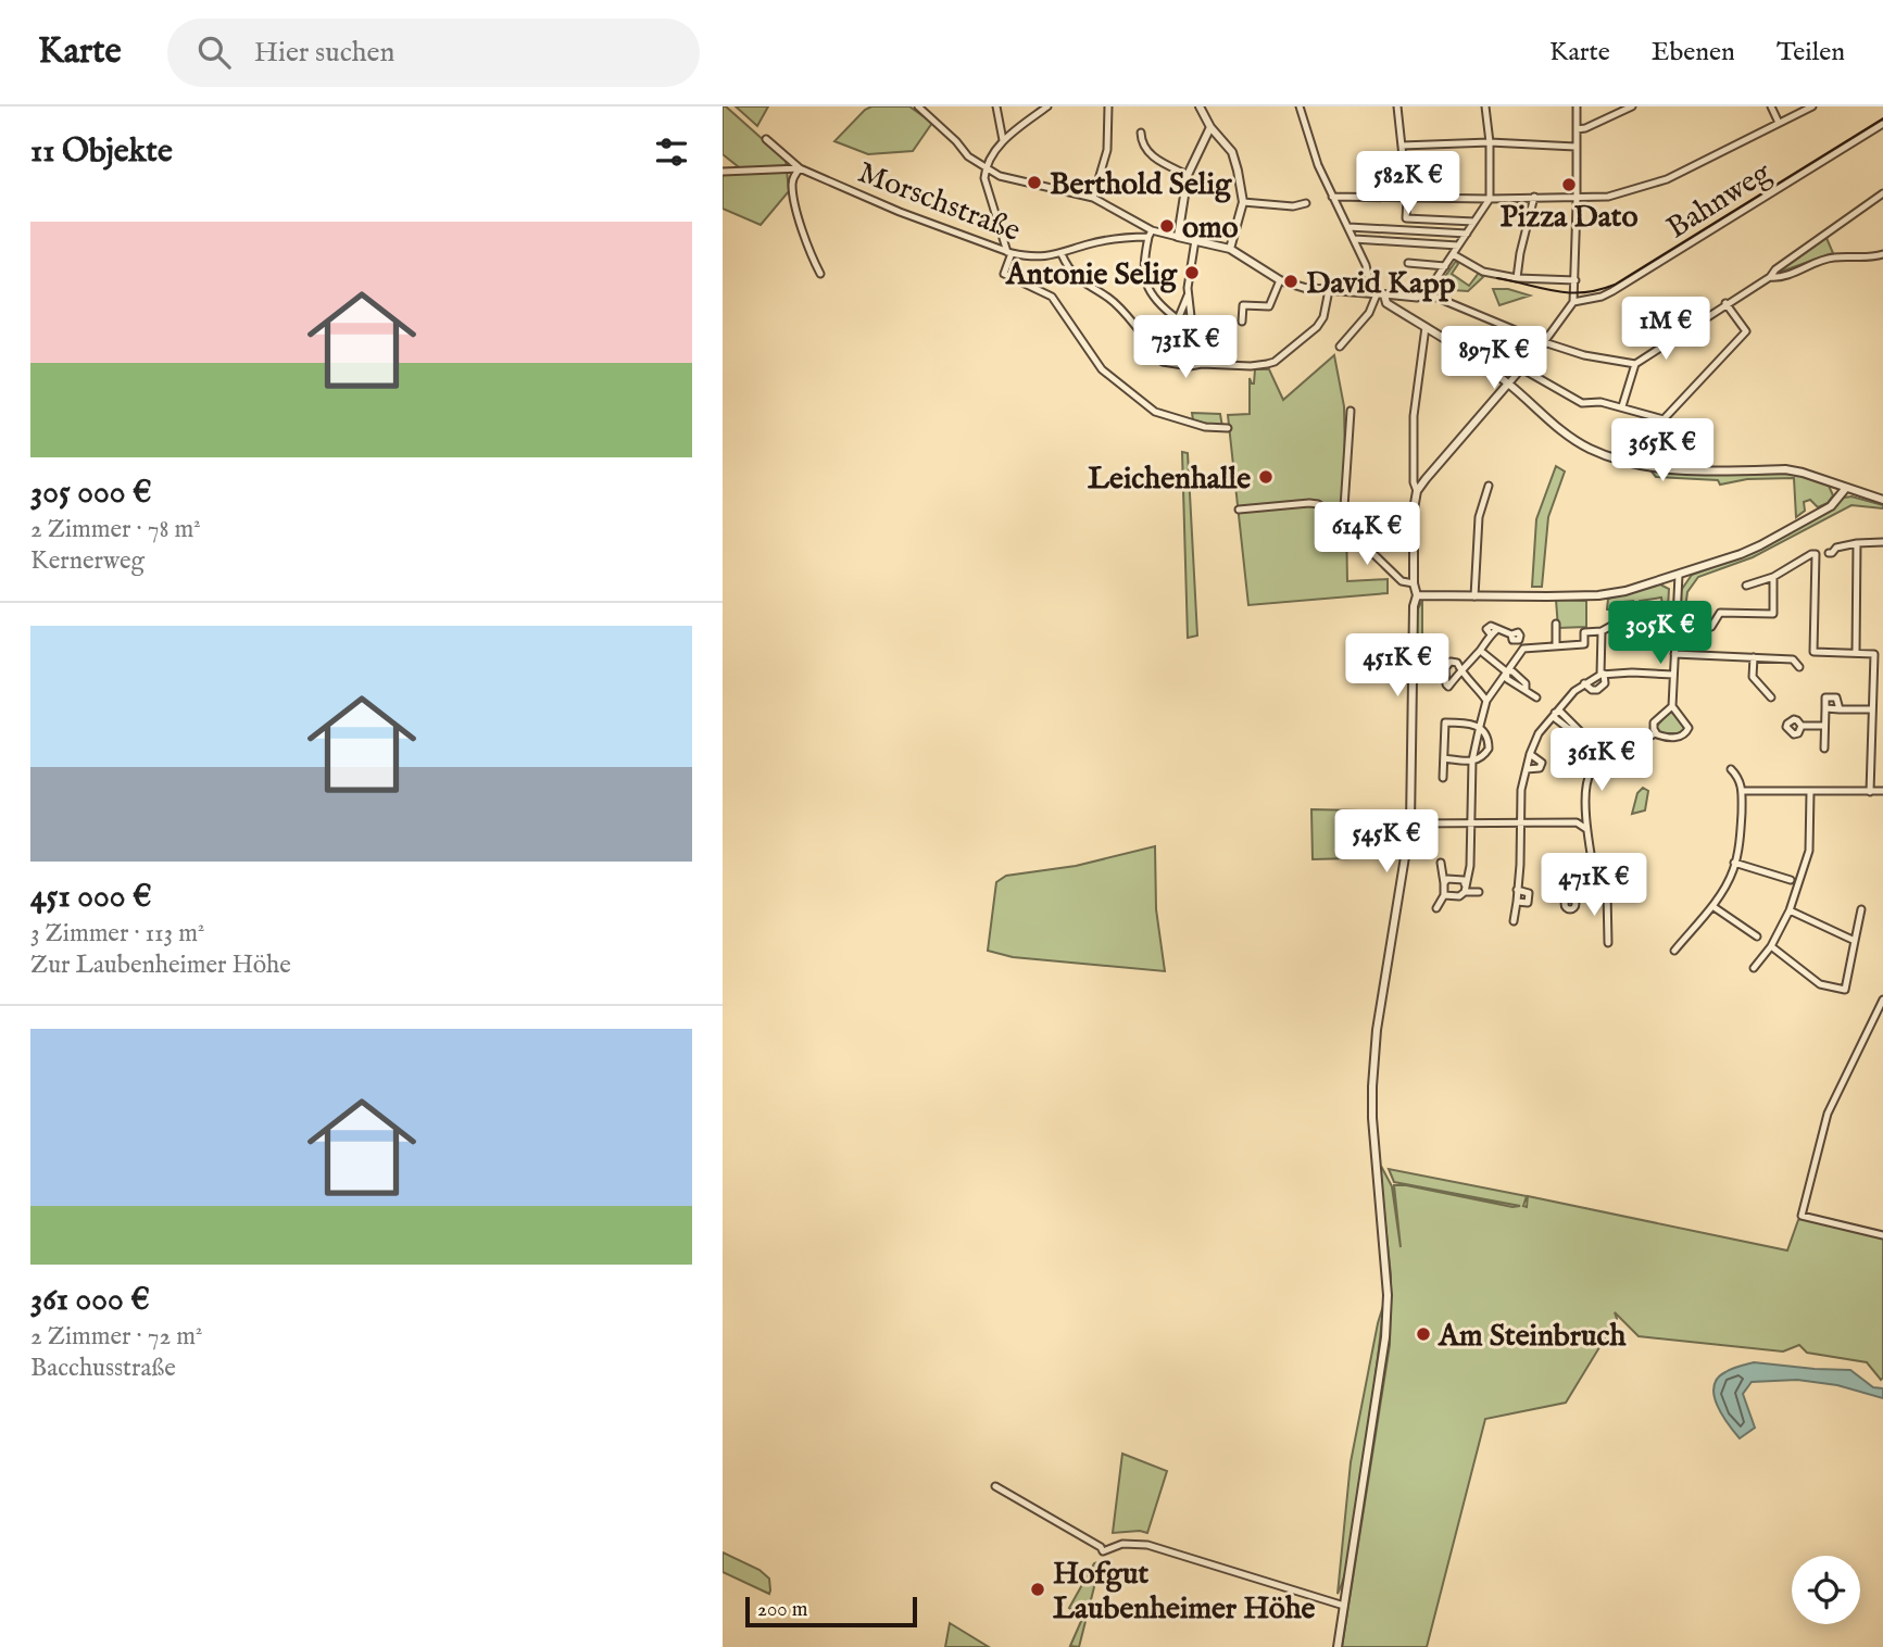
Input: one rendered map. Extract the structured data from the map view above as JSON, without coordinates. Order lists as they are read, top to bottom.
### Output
{
  "streets": {
    "street": ["Bahnweg", "Morschstraße"]
  },
  "places": [
    "Berthold Selig",
    "Pizza Dato",
    "omo",
    "Antonie Selig",
    "David Kapp",
    "Leichenhalle",
    "Am Steinbruch",
    "Hofgut Laubenheimer Höhe"
  ],
  "scale_bar": "200 m",
  "page": {
    "header": "Karte",
    "search": "Hier suchen",
    "nav": ["Karte", "Ebenen", "Teilen"],
    "heading": "11 Objekte",
    "price": [
      "582K €",
      "1M €",
      "731K €",
      "897K €",
      "365K €",
      "614K €",
      "305K €",
      "451K €",
      "361K €",
      "545K €",
      "471K €"
    ],
    "list": [
      {
        "name": "305 000 €",
        "note": "2 Zimmer · 78 m² · Kernerweg"
      },
      {
        "name": "451 000 €",
        "note": "3 Zimmer · 113 m² · Zur Laubenheimer Höhe"
      },
      {
        "name": "361 000 €",
        "note": "2 Zimmer · 72 m² · Bacchusstraße"
      }
    ],
    "scale": "200 m"
  }
}
